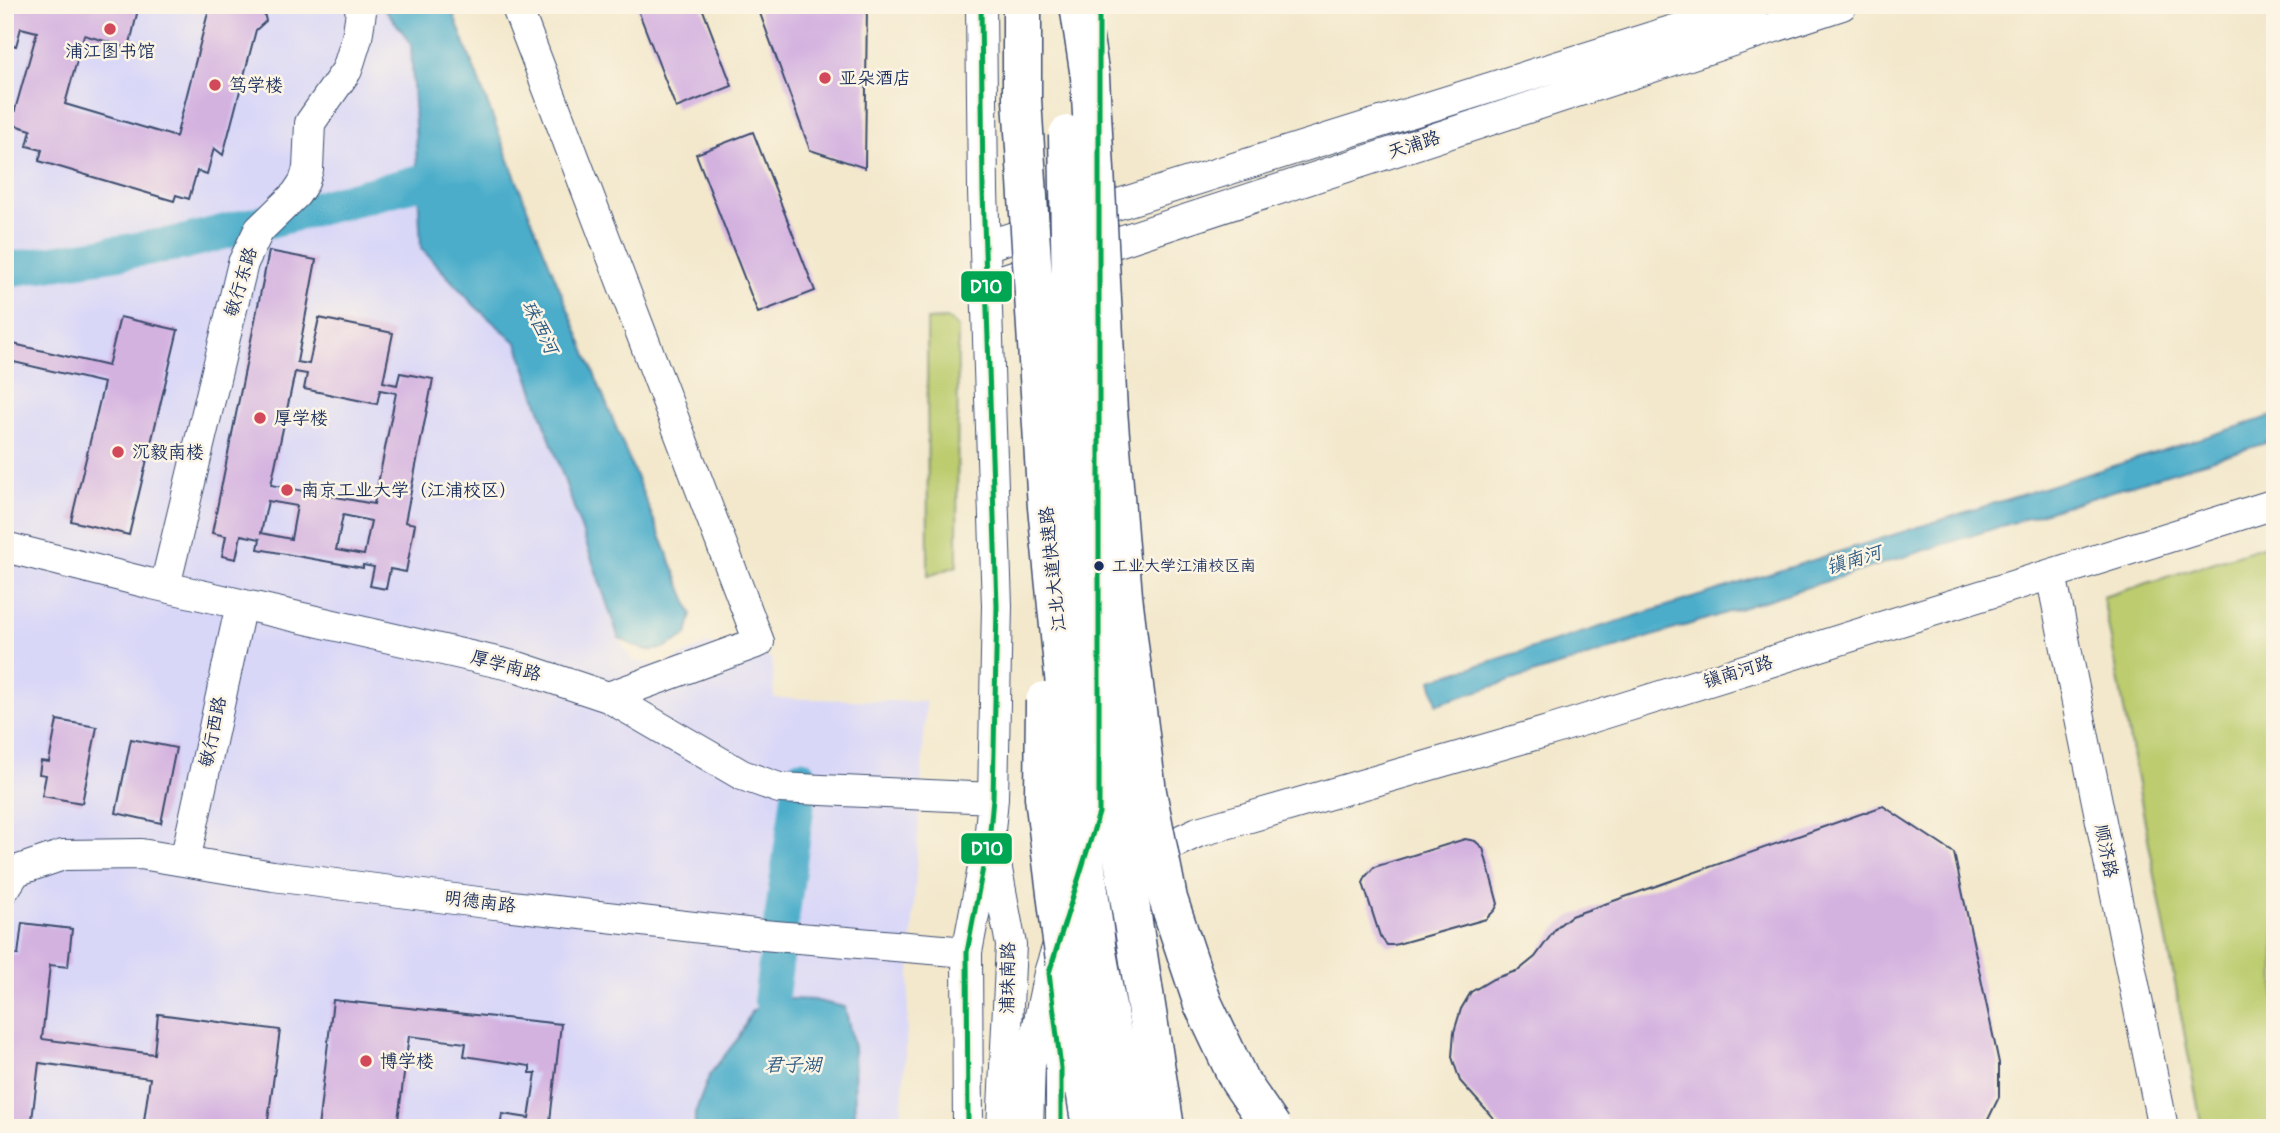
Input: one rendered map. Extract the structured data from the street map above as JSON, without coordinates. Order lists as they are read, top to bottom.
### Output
{
  "streets": {
    "highway": ["江北大道快速路"],
    "street": [
      "天浦路",
      "敏行东路",
      "厚学南路",
      "镇南河路",
      "敏行西路",
      "顺济路",
      "明德南路",
      "浦珠南路"
    ]
  },
  "crossings": [
    ["天浦路", "浦珠南路"],
    ["敏行东路", "厚学南路"],
    ["厚学南路", "敏行西路"],
    ["厚学南路", "浦珠南路"],
    ["镇南河路", "顺济路"],
    ["镇南河路", "浦珠南路"],
    ["敏行西路", "明德南路"],
    ["明德南路", "浦珠南路"]
  ],
  "water": ["珠西河", "镇南河", "君子湖"],
  "places": [
    "浦江图书馆",
    "亚朵酒店",
    "笃学楼",
    "厚学楼",
    "沉毅南楼",
    "南京工业大学（江浦校区）",
    "工业大学江浦校区南",
    "博学楼"
  ],
  "lines": ["transit line D10"]
}
